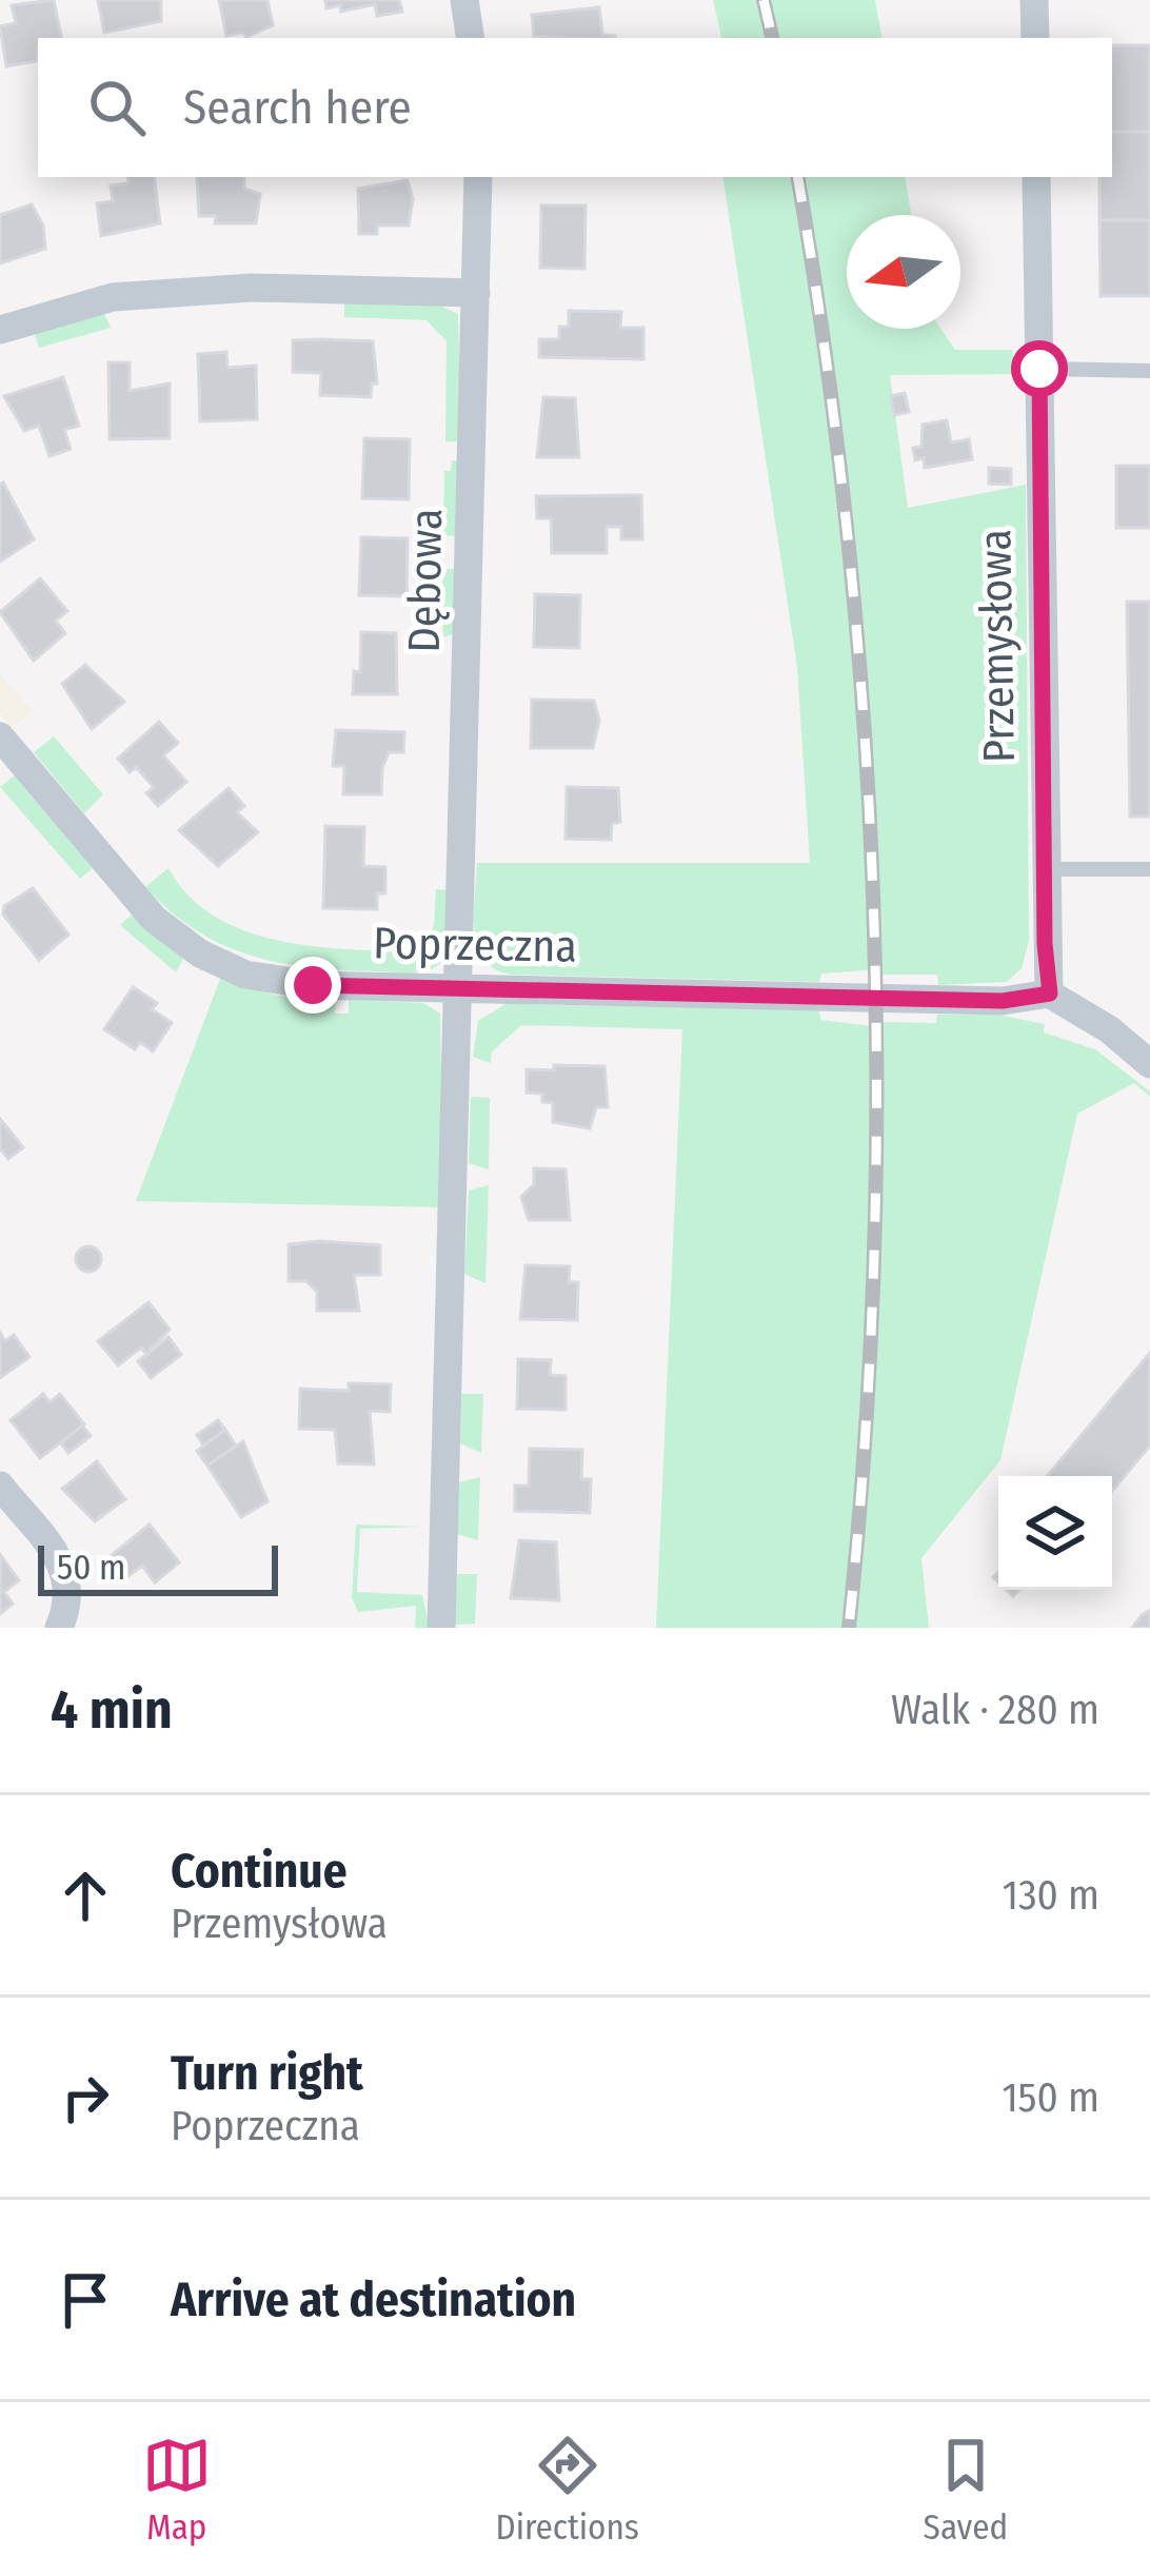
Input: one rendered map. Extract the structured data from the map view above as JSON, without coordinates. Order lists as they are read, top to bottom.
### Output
{
  "streets": {
    "street": ["Dębowa", "Przemysłowa", "Poprzeczna"]
  },
  "crossings": [
    ["Dębowa", "Poprzeczna"],
    ["Przemysłowa", "Poprzeczna"]
  ],
  "scale_bar": "50 m",
  "north": "left",
  "page": {
    "search": "Search here",
    "scale": "50 m",
    "heading": ["4 min", "Walk · 280 m"],
    "list": [
      ["Continue", "Przemysłowa", "130 m"],
      ["Turn right", "Poprzeczna", "150 m"],
      "Arrive at destination"
    ],
    "nav": ["Map", "Directions", "Saved"]
  }
}
